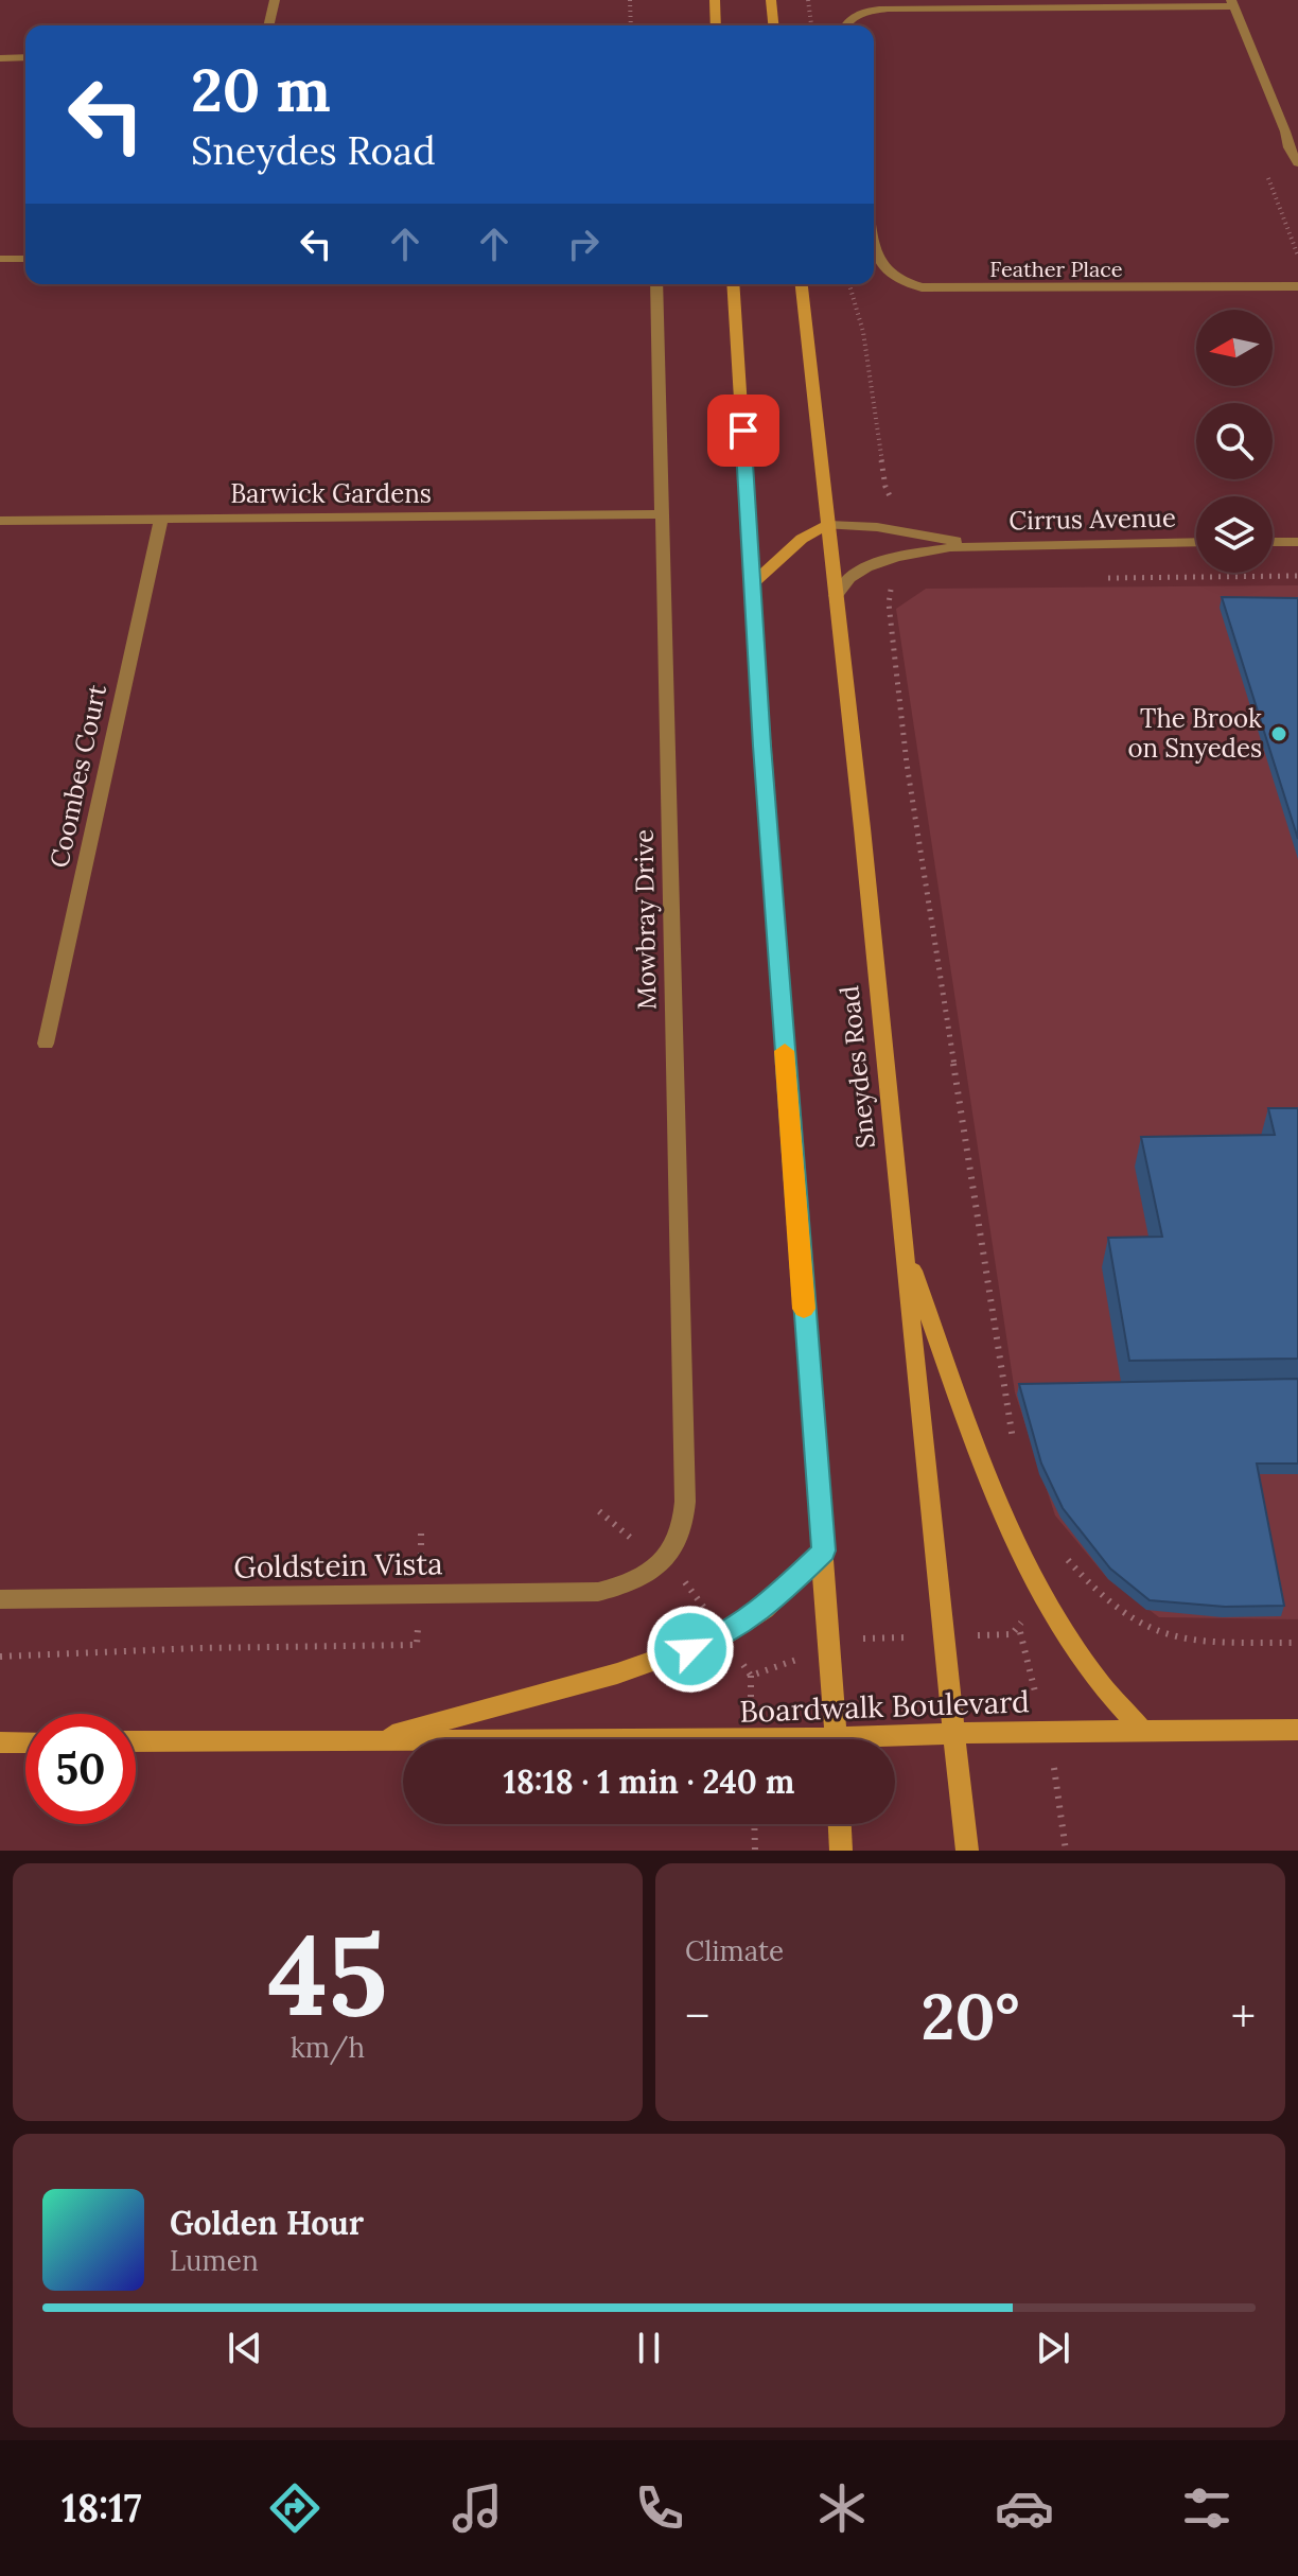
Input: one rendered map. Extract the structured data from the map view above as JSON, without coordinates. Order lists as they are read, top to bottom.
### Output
{
  "streets": {
    "main road": ["Sneydes Road", "Boardwalk Boulevard"],
    "street": [
      "Feather Place",
      "Barwick Gardens",
      "Cirrus Avenue",
      "Coombes Court",
      "Mowbray Drive",
      "Goldstein Vista"
    ]
  },
  "crossings": [
    ["Barwick Gardens", "Coombes Court"],
    ["Barwick Gardens", "Mowbray Drive"],
    ["Cirrus Avenue", "Sneydes Road"],
    ["Mowbray Drive", "Goldstein Vista"],
    ["Sneydes Road", "Boardwalk Boulevard"]
  ],
  "places": ["The Brook on Snyedes"],
  "north": "left",
  "page": {
    "turn": ["20 m", "Sneydes Road"],
    "limit": "50",
    "trip": "18:18 · 1 min · 240 m",
    "tile": [
      ["45", "km/h"],
      "Climate"
    ],
    "heat": ["−", "20°", "+"],
    "song": ["Golden Hour", "Lumen"],
    "tabs": "18:17"
  }
}
